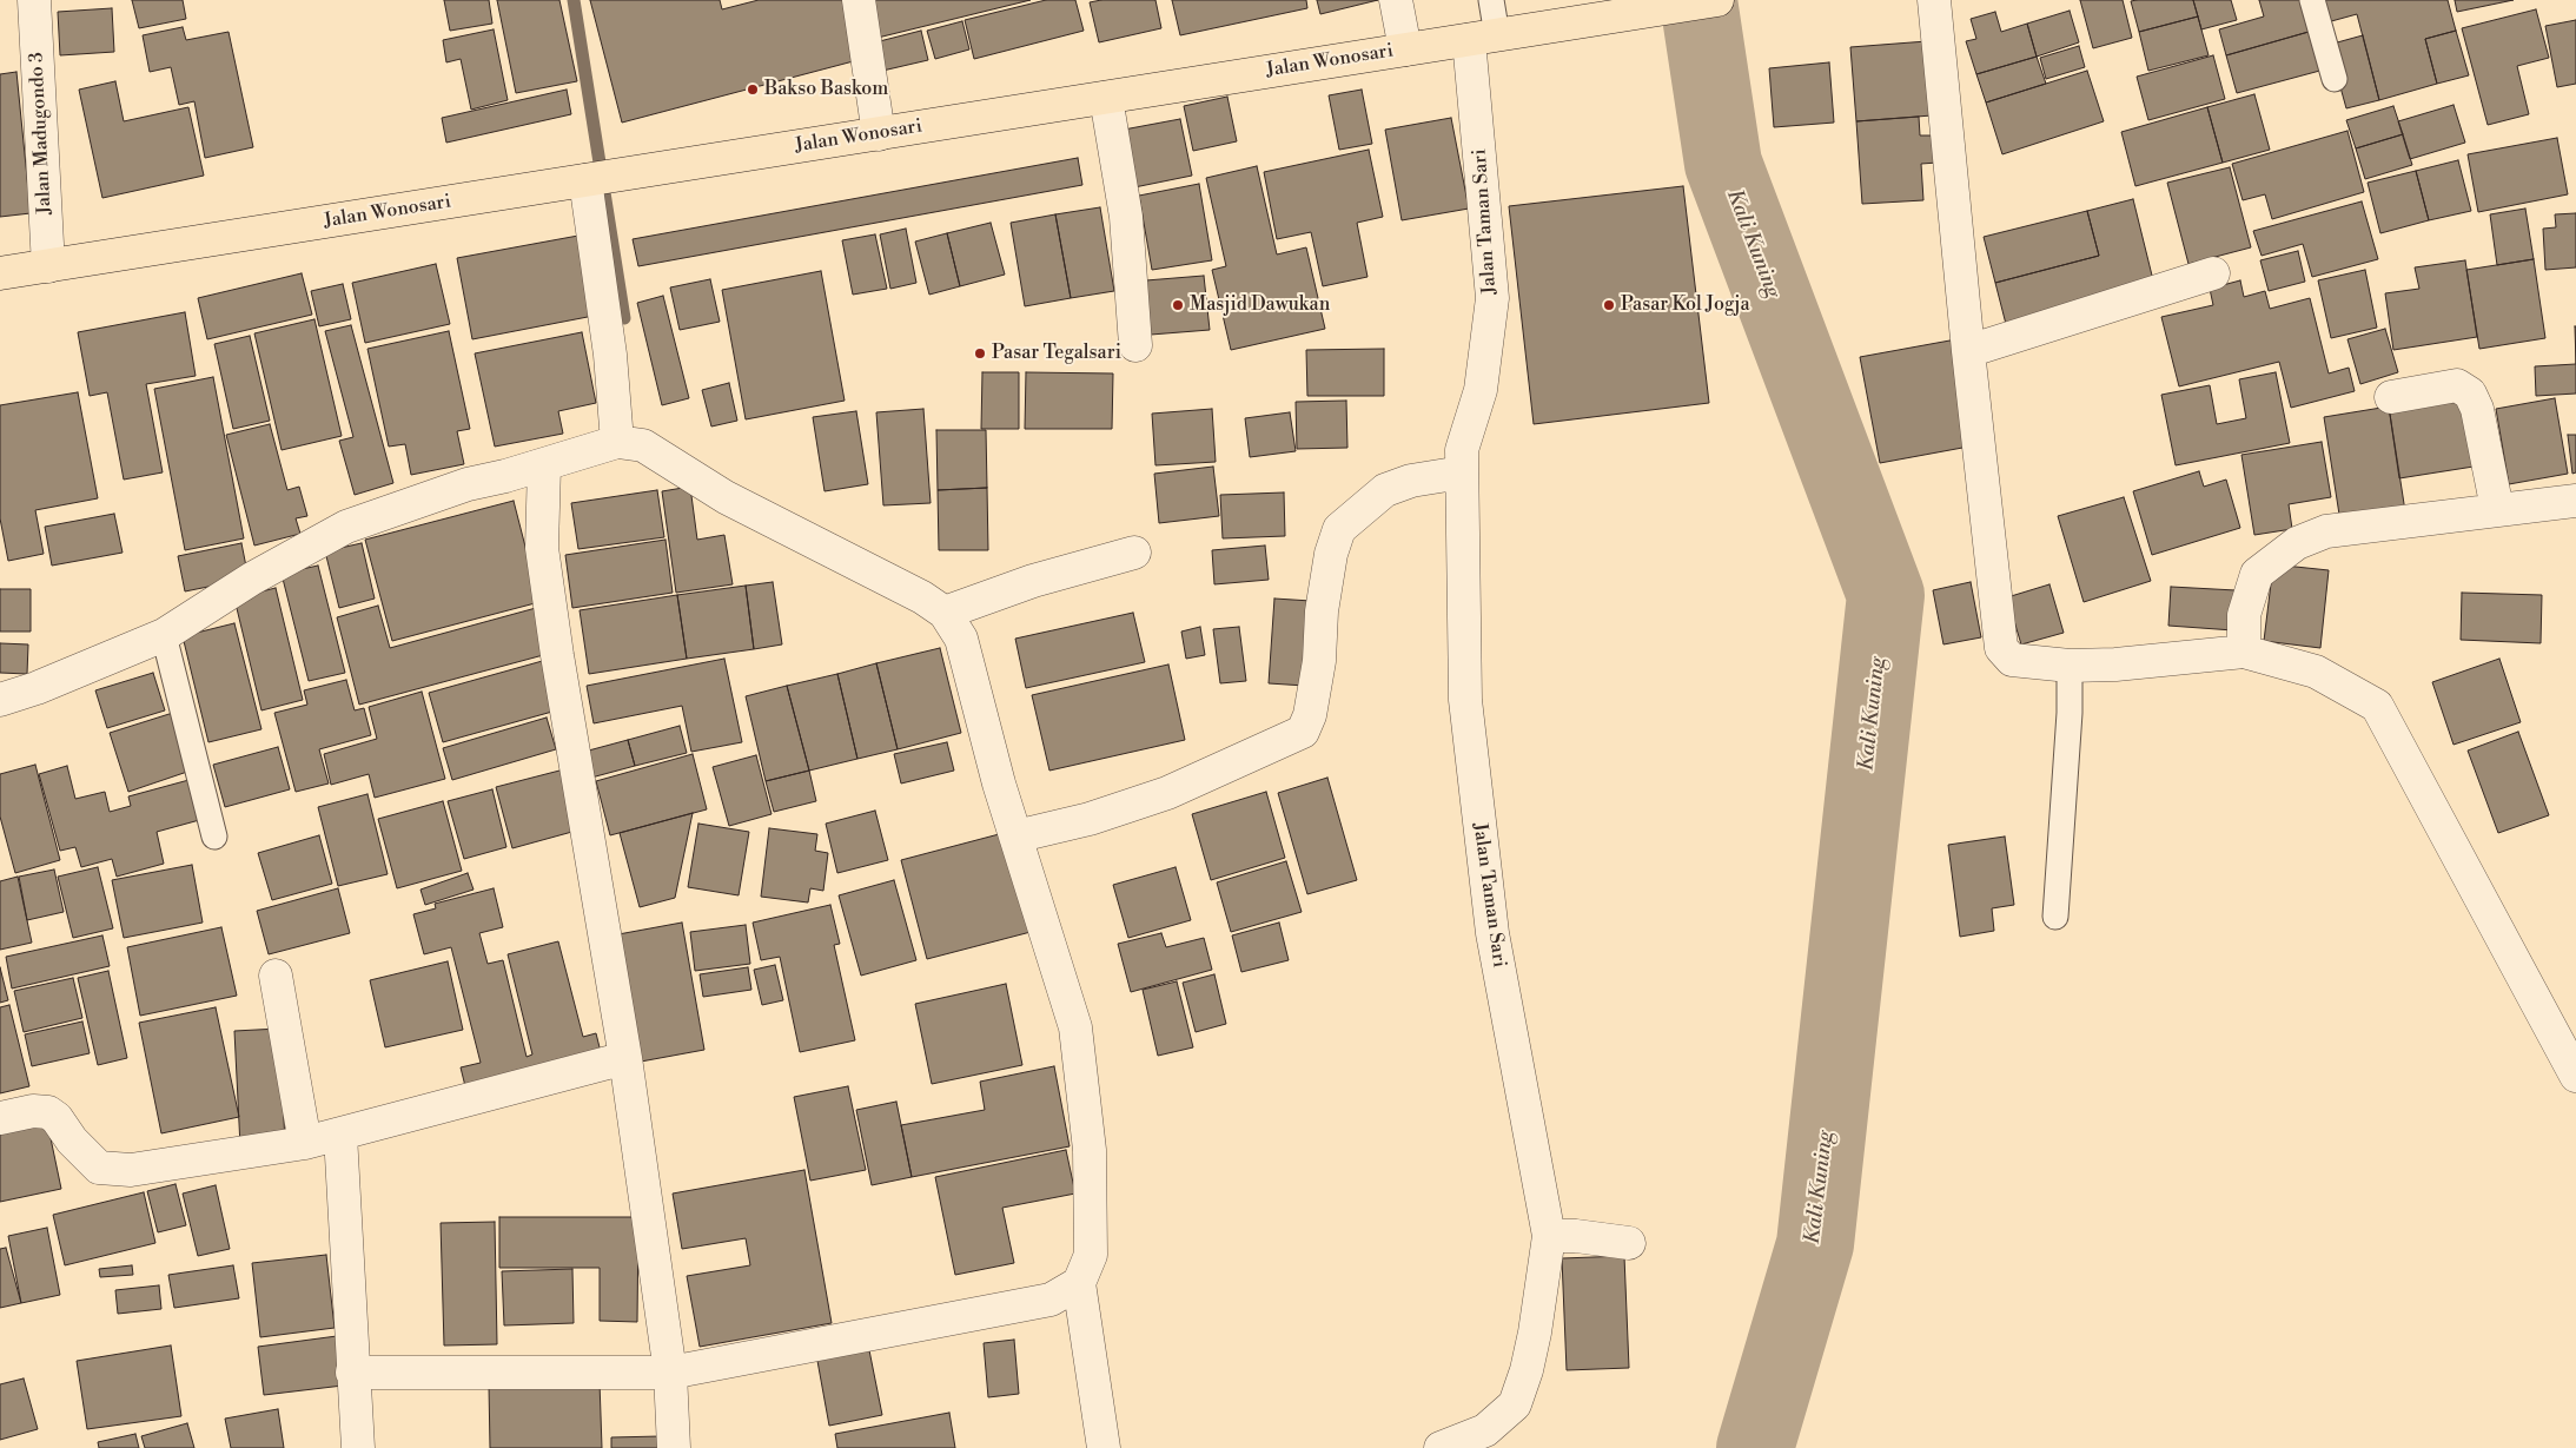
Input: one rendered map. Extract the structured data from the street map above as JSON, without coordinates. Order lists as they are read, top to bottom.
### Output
{
  "streets": {
    "highway": ["Jalan Wonosari"],
    "street": ["Jalan Madugondo 3", "Jalan Taman Sari"]
  },
  "crossings": [
    ["Jalan Wonosari", "Jalan Madugondo 3"],
    ["Jalan Wonosari", "Jalan Taman Sari"]
  ],
  "water": ["Kali Kuning"],
  "places": [
    "Bakso Baskom",
    "Masjid Dawukan",
    "Pasar Kol Jogja",
    "Pasar Tegalsari"
  ]
}
